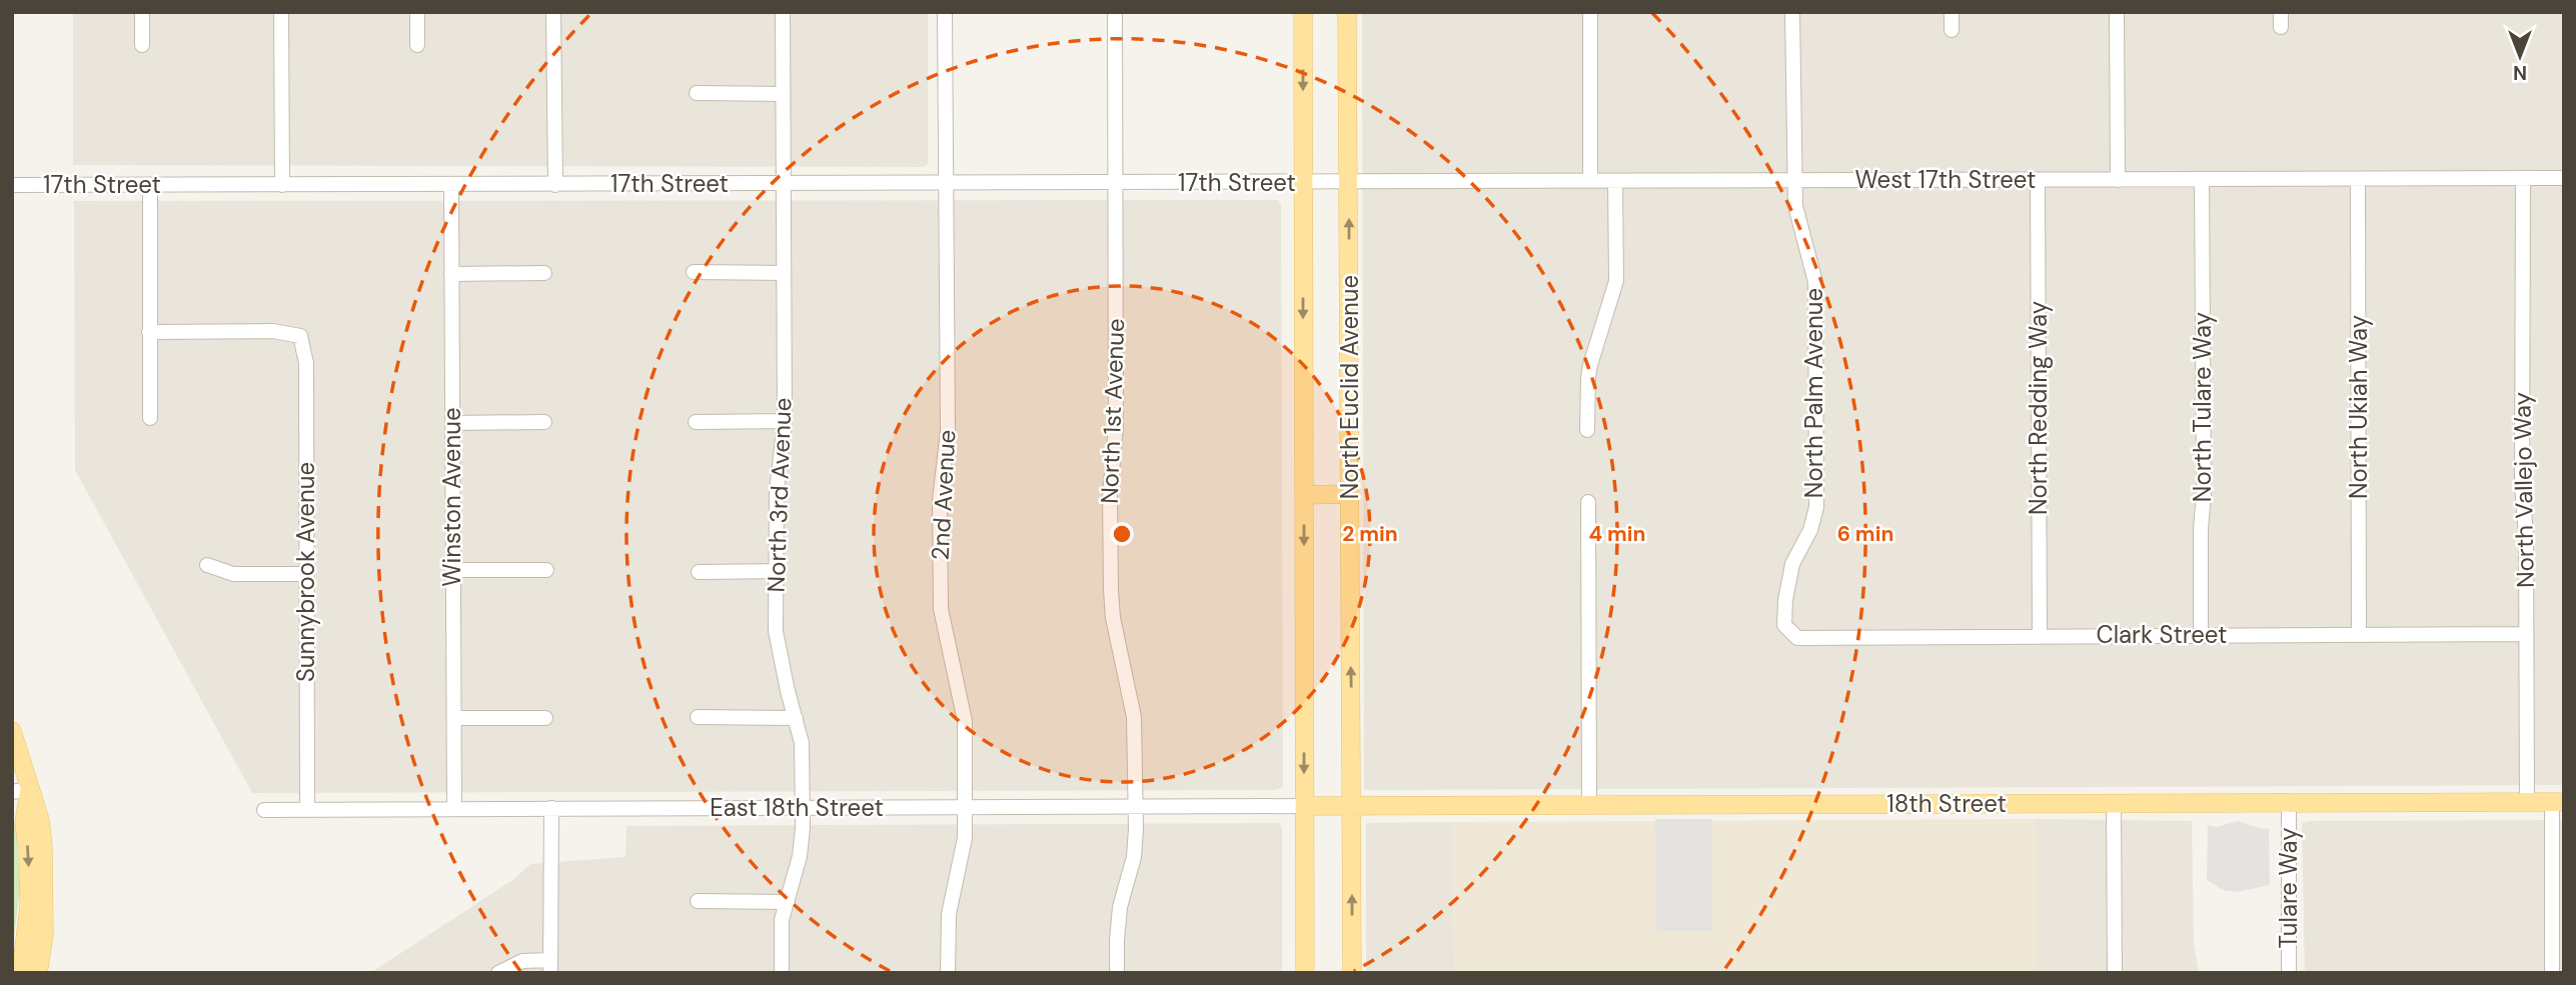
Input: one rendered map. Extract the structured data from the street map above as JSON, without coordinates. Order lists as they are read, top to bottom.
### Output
{
  "streets": {
    "main road": ["North Euclid Avenue", "18th Street", "East 18th Street"],
    "street": [
      "West 17th Street",
      "17th Street",
      "North Palm Avenue",
      "North Tulare Way",
      "North Ukiah Way",
      "North Redding Way",
      "North 1st Avenue",
      "North Vallejo Way",
      "North 3rd Avenue",
      "2nd Avenue",
      "Winston Avenue",
      "Sunnybrook Avenue",
      "Clark Street",
      "Tulare Way"
    ]
  },
  "crossings": [
    ["West 17th Street", "17th Street"],
    ["West 17th Street", "North Euclid Avenue"],
    ["West 17th Street", "North Palm Avenue"],
    ["West 17th Street", "North Tulare Way"],
    ["West 17th Street", "North Ukiah Way"],
    ["West 17th Street", "North Redding Way"],
    ["West 17th Street", "North Vallejo Way"],
    ["17th Street", "North Euclid Avenue"],
    ["17th Street", "North 1st Avenue"],
    ["17th Street", "North 3rd Avenue"],
    ["17th Street", "2nd Avenue"],
    ["17th Street", "Winston Avenue"],
    ["North Euclid Avenue", "18th Street"],
    ["North Euclid Avenue", "East 18th Street"],
    ["North Palm Avenue", "Clark Street"],
    ["North Tulare Way", "Clark Street"],
    ["North Ukiah Way", "Clark Street"],
    ["North Redding Way", "Clark Street"],
    ["North 1st Avenue", "East 18th Street"],
    ["North Vallejo Way", "Clark Street"],
    ["North Vallejo Way", "18th Street"],
    ["North 3rd Avenue", "East 18th Street"],
    ["2nd Avenue", "East 18th Street"],
    ["Winston Avenue", "East 18th Street"],
    ["Sunnybrook Avenue", "East 18th Street"],
    ["18th Street", "East 18th Street"],
    ["18th Street", "Tulare Way"]
  ],
  "north": "bottom",
  "rings": ["2 min", "4 min", "6 min"]
}
